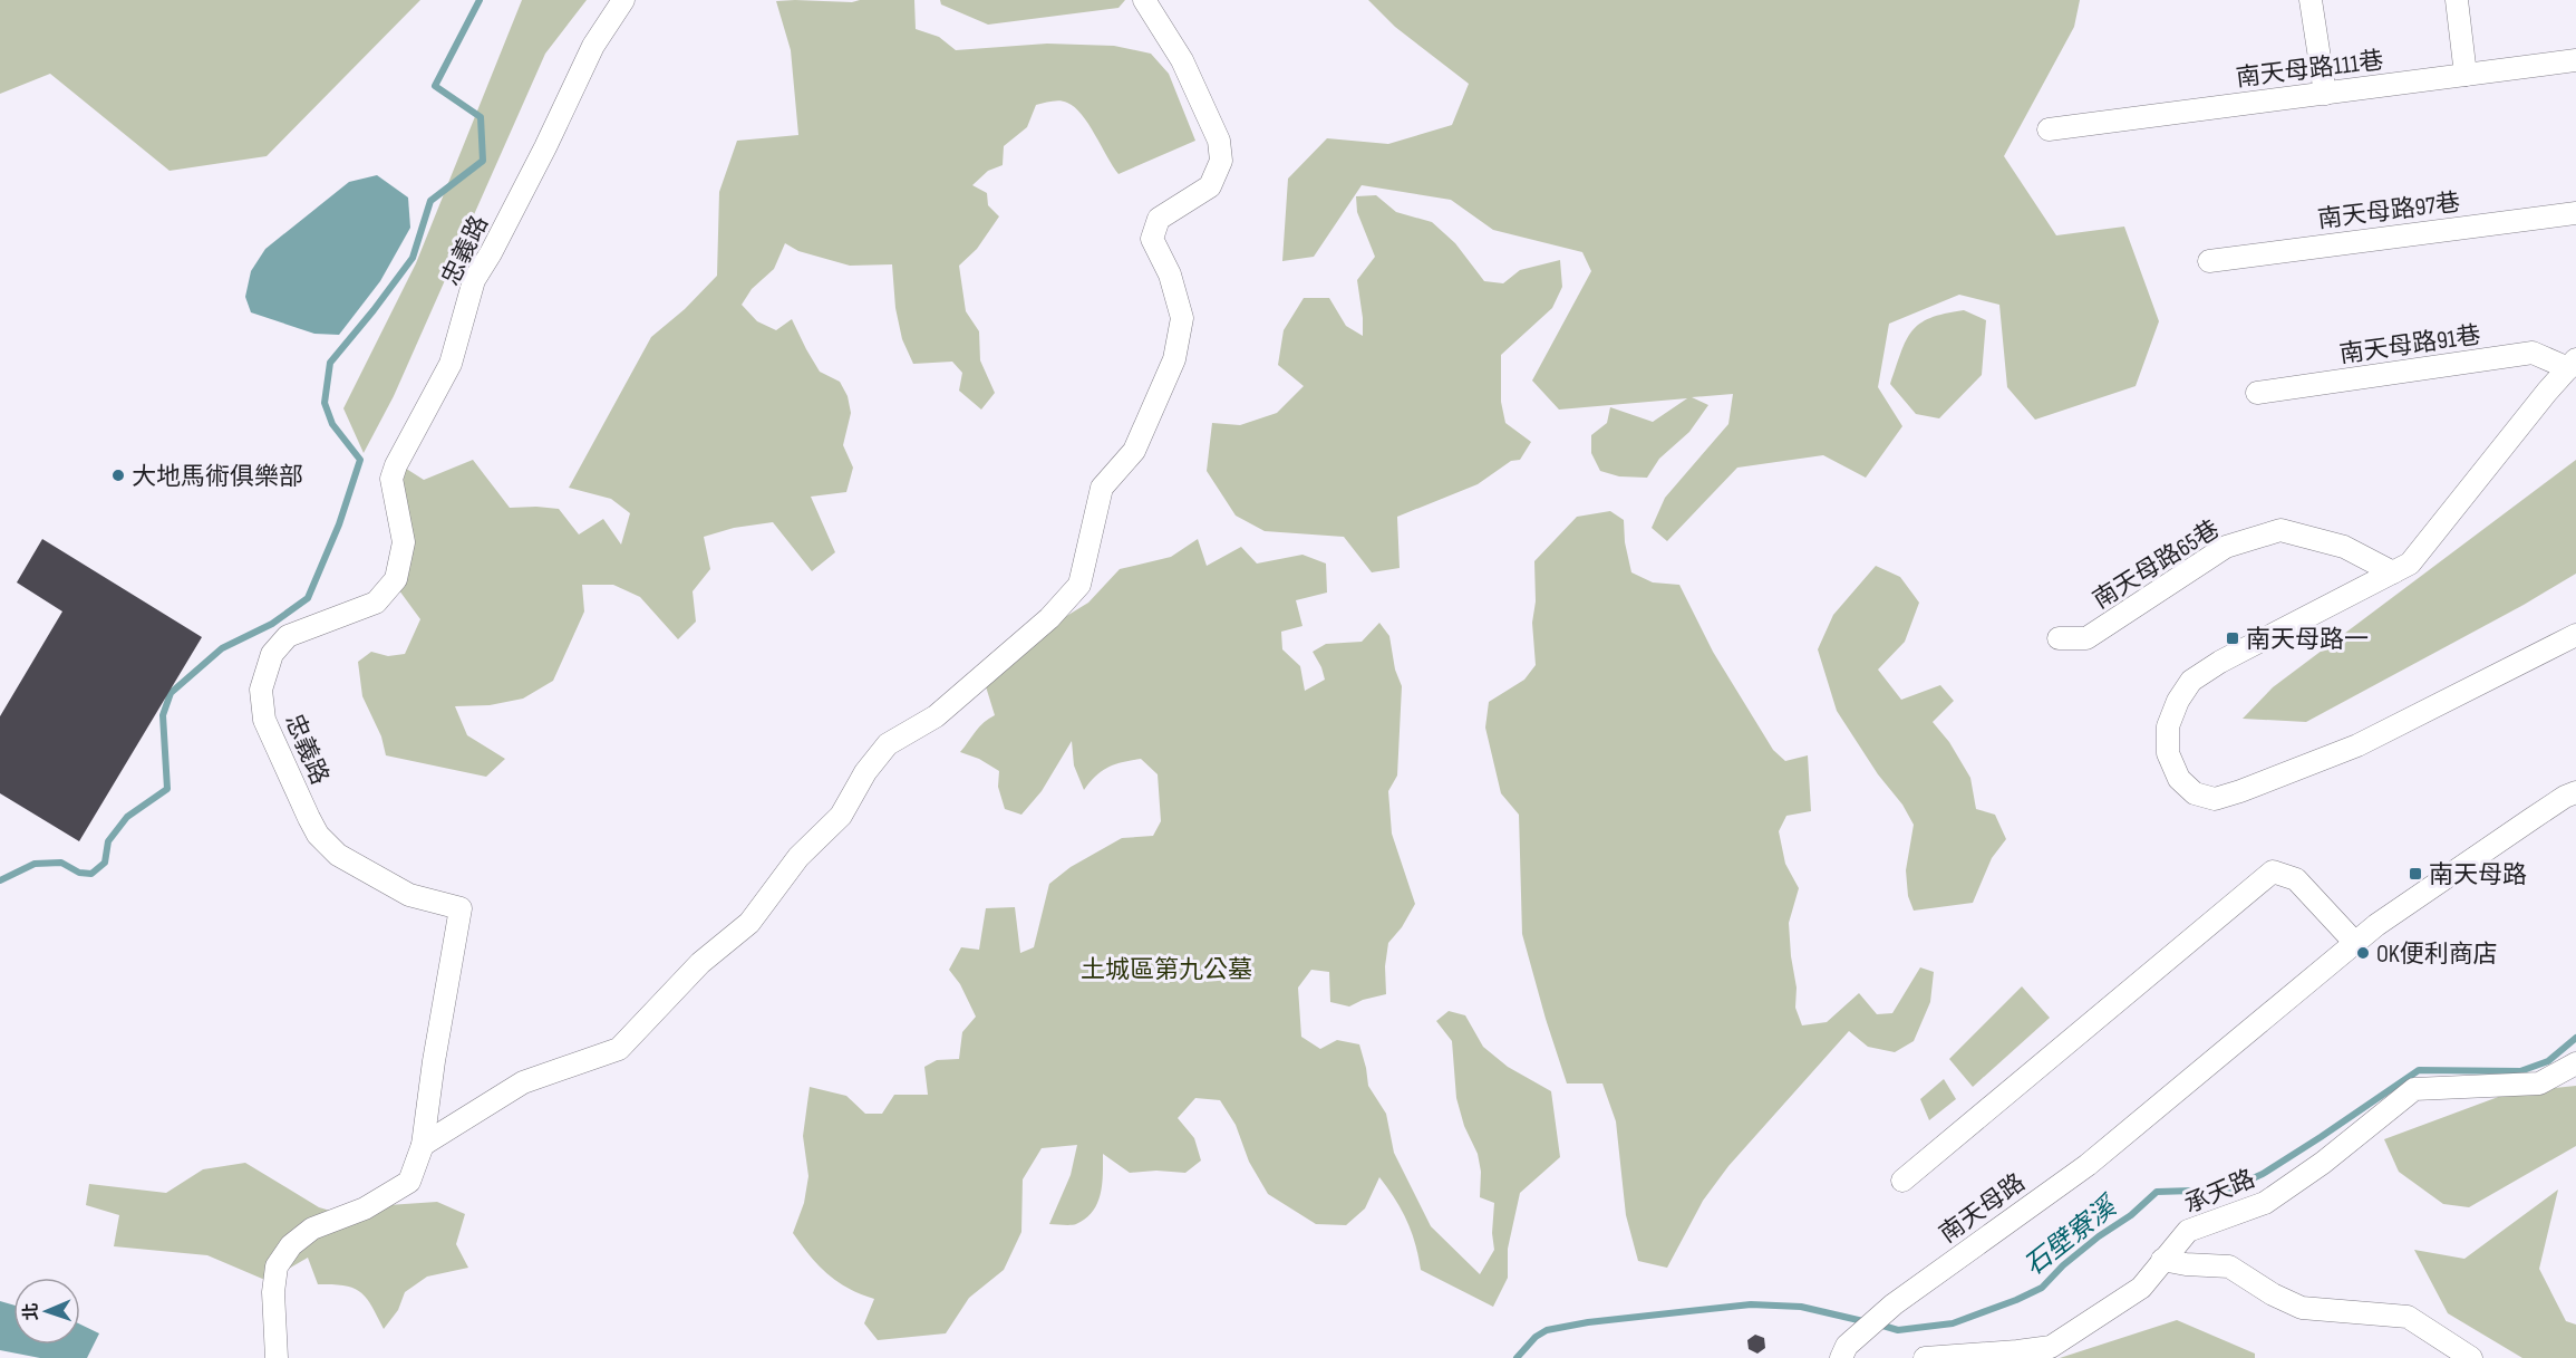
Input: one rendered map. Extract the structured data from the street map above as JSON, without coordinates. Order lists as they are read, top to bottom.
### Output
{
  "streets": {
    "street": [
      "南天母路111巷",
      "南天母路97巷",
      "忠義路",
      "南天母路91巷",
      "南天母路65巷",
      "承天路",
      "南天母路"
    ]
  },
  "water": ["石壁寮溪"],
  "parks": ["土城區第九公墓"],
  "places": {
    "other": ["大地馬術俱樂部", "OK便利商店"],
    "transit": ["南天母路一", "南天母路"]
  },
  "north": "left"
}
